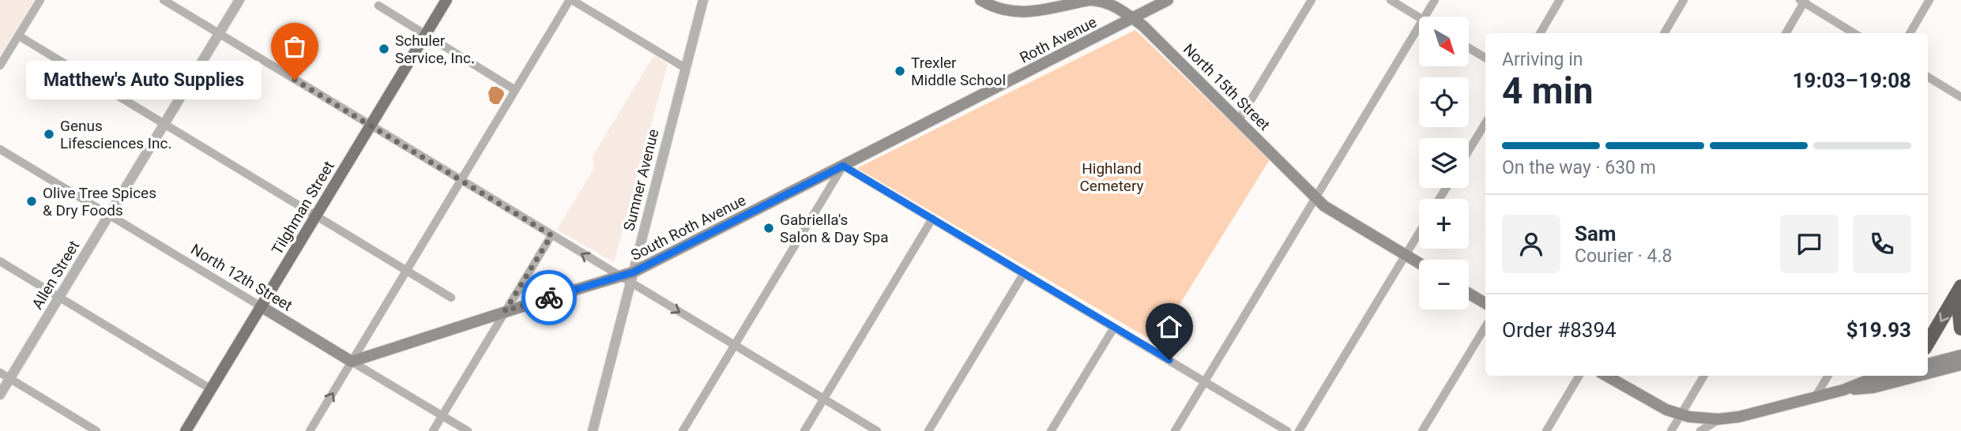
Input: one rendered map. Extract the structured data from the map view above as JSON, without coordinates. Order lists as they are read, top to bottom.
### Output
{
  "streets": {
    "main road": [
      "Roth Avenue",
      "North 15th Street",
      "Tilghman Street",
      "South Roth Avenue",
      "North 12th Street"
    ],
    "street": ["Sumner Avenue", "Allen Street"]
  },
  "crossings": [
    ["Roth Avenue", "North 15th Street"],
    ["Roth Avenue", "South Roth Avenue"],
    ["Sumner Avenue", "South Roth Avenue"],
    ["Tilghman Street", "North 12th Street"],
    ["South Roth Avenue", "North 12th Street"],
    ["Allen Street", "North 12th Street"]
  ],
  "parks": ["Highland Cemetery"],
  "places": [
    "Schuler Service, Inc.",
    "Trexler Middle School",
    "Matthew's Auto Supplies",
    "Genus Lifesciences Inc.",
    "Olive Tree Spices & Dry Foods",
    "Gabriella's Salon & Day Spa"
  ],
  "north": "bottom right",
  "page": {
    "map_buttons": ["+", "−"],
    "heading": ["4 min", "Arriving in", "19:03–19:08"],
    "panel": [
      "Sam",
      "Courier · 4.8",
      "Order #8394",
      "$19.93"
    ],
    "bubble": "Matthew's Auto Supplies",
    "bar": "On the way · 630 m"
  }
}
